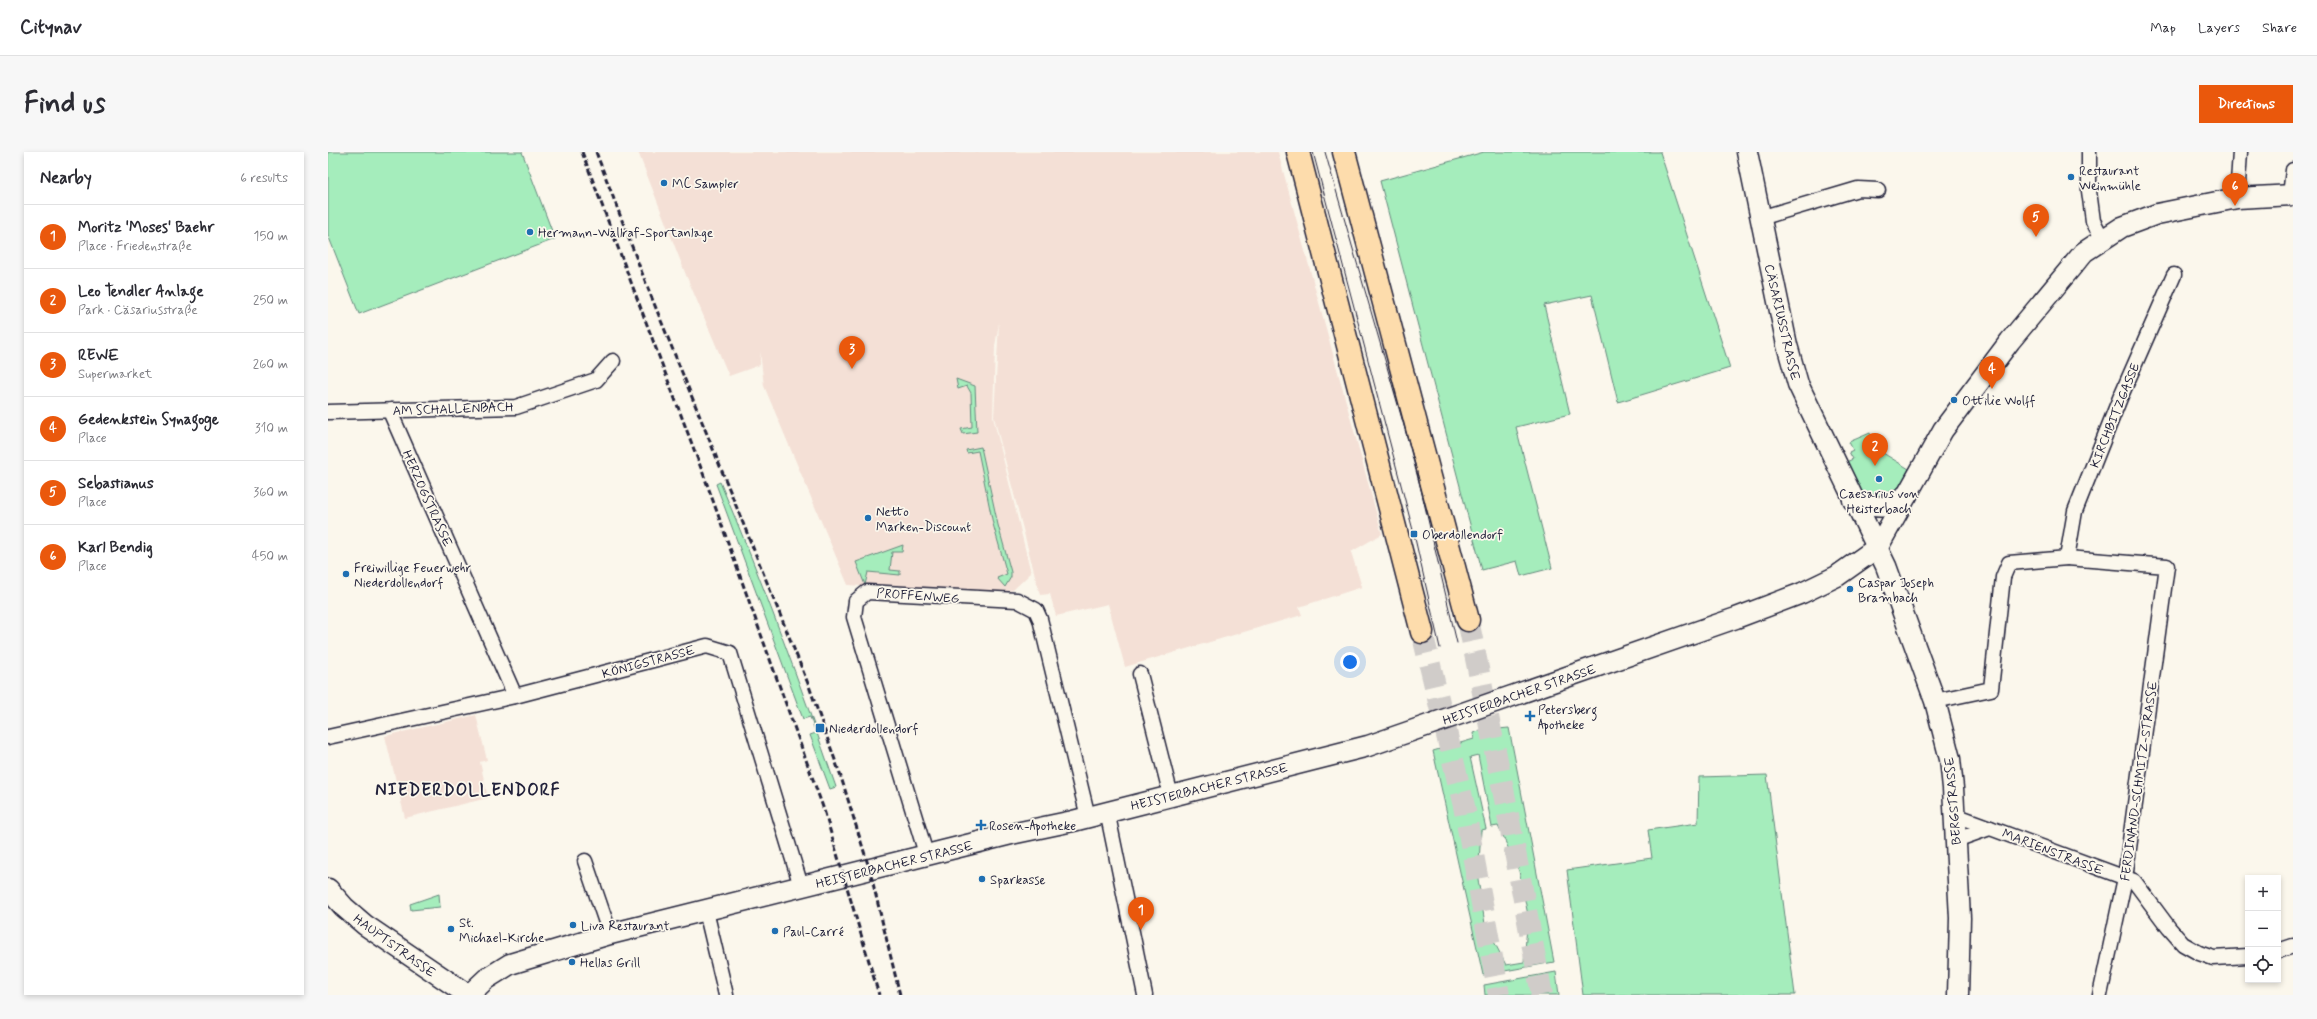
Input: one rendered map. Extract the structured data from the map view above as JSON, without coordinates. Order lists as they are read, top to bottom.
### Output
{
  "streets": {
    "street": [
      "CÄSARIUSSTRASSE",
      "AM SCHALLENBACH",
      "KIRCHBITZGASSE",
      "HERZOGSTRASSE",
      "PROFFENWEG",
      "KÖNIGSTRASSE",
      "HEISTERBACHER STRASSE",
      "FERDINAND-SCHMITZ-STRASSE",
      "BERGSTRASSE",
      "MARIENSTRASSE",
      "HAUPTSTRASSE"
    ]
  },
  "crossings": [
    ["CÄSARIUSSTRASSE", "HEISTERBACHER STRASSE"],
    ["CÄSARIUSSTRASSE", "BERGSTRASSE"],
    ["AM SCHALLENBACH", "HERZOGSTRASSE"],
    ["KIRCHBITZGASSE", "FERDINAND-SCHMITZ-STRASSE"],
    ["HERZOGSTRASSE", "KÖNIGSTRASSE"],
    ["PROFFENWEG", "HEISTERBACHER STRASSE"],
    ["KÖNIGSTRASSE", "HEISTERBACHER STRASSE"],
    ["HEISTERBACHER STRASSE", "BERGSTRASSE"],
    ["HEISTERBACHER STRASSE", "HAUPTSTRASSE"],
    ["FERDINAND-SCHMITZ-STRASSE", "MARIENSTRASSE"],
    ["BERGSTRASSE", "MARIENSTRASSE"]
  ],
  "districts": ["NIEDERDOLLENDORF"],
  "places": {
    "other": [
      "Restaurant Weinmühle",
      "MC Sampler",
      "Hermann-Wallraf-Sportanlage",
      "Ottilie Wolff",
      "Caesarius von Heisterbach",
      "Netto Marken-Discount",
      "Freiwillige Feuerwehr Niederdollendorf",
      "Caspar Joseph Brambach",
      "Sparkasse",
      "Liva Restaurant",
      "St. Michael-Kirche",
      "Paul-Carré",
      "Hellas Grill"
    ],
    "transit": ["Oberdollendorf", "Niederdollendorf"],
    "health": ["Petersberg Apotheke", "Rosen-Apotheke"]
  },
  "page": {
    "header": "Citynav",
    "nav": ["Map", "Layers", "Share"],
    "buttons": "Directions",
    "title": "Find us",
    "heading": ["Nearby", "6 results"],
    "pins": [
      "6",
      "5",
      "3",
      "4",
      "2",
      "1"
    ],
    "list": [
      {
        "mark": "1",
        "name": "Moritz 'Moses' Baehr",
        "note": "Place · Friedenstraße",
        "value": "150 m"
      },
      {
        "mark": "2",
        "name": "Leo Tendler Anlage",
        "note": "Park · Cäsariusstraße",
        "value": "250 m"
      },
      {
        "mark": "3",
        "name": "REWE",
        "note": "Supermarket",
        "value": "260 m"
      },
      {
        "mark": "4",
        "name": "Gedenkstein Synagoge",
        "note": "Place",
        "value": "310 m"
      },
      {
        "mark": "5",
        "name": "Sebastianus",
        "note": "Place",
        "value": "360 m"
      },
      {
        "mark": "6",
        "name": "Karl Bendig",
        "note": "Place",
        "value": "450 m"
      }
    ],
    "map_buttons": ["+", "−"]
  }
}
